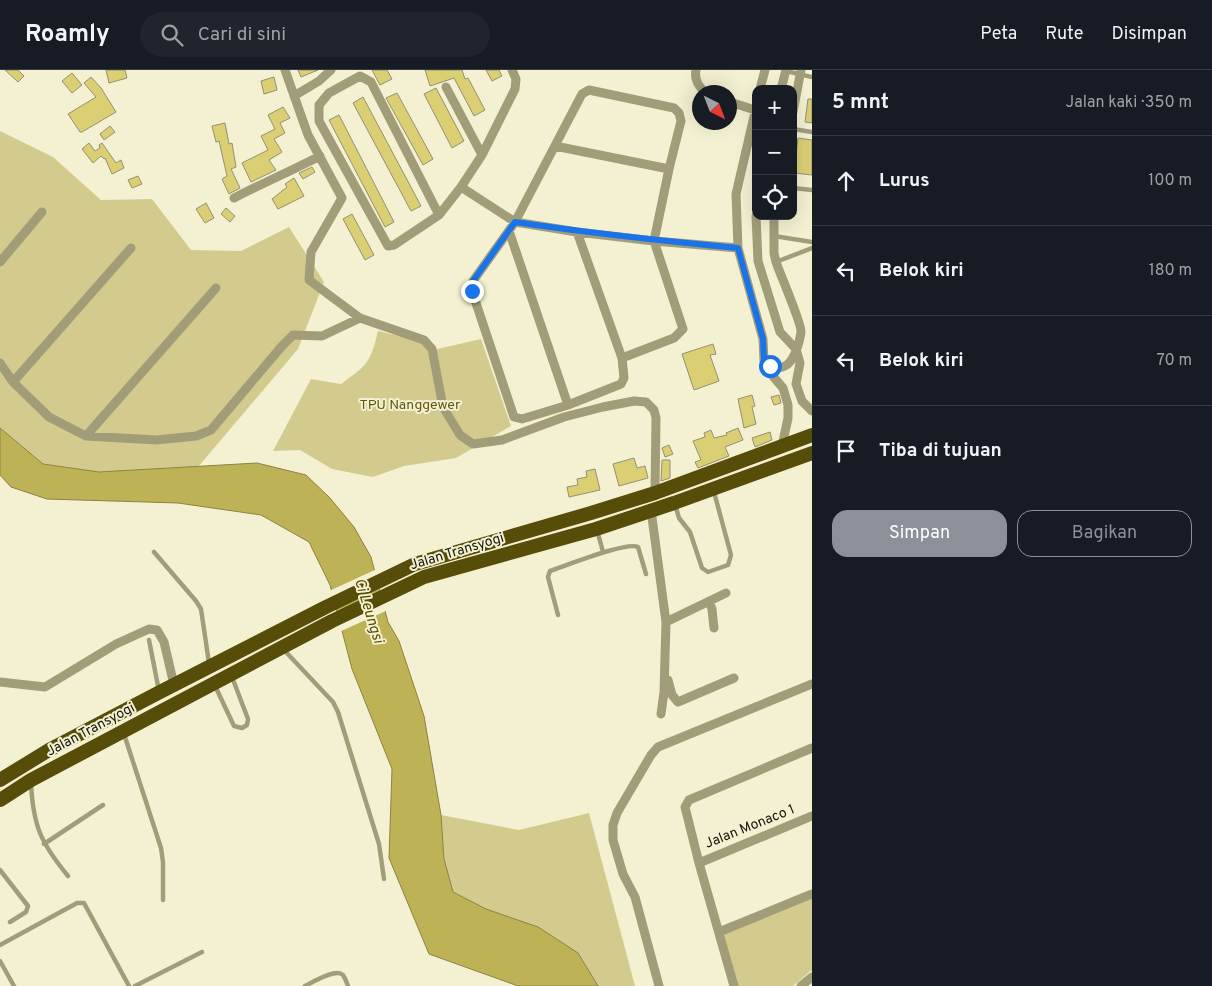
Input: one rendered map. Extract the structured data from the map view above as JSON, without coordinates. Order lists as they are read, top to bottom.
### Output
{
  "streets": {
    "highway": ["Jalan Transyogi"],
    "street": ["Jalan Monaco 1"]
  },
  "water": ["Ci Leungsi"],
  "parks": ["TPU Nanggewer"],
  "north": "bottom right",
  "page": {
    "header": "Roamly",
    "search": "Cari di sini",
    "nav": ["Peta", "Rute", "Disimpan"],
    "heading": ["5 mnt", "Jalan kaki · 350 m"],
    "map_buttons": ["+", "−"],
    "list": [
      ["Lurus", "100 m"],
      ["Belok kiri", "180 m"],
      ["Belok kiri", "70 m"],
      "Tiba di tujuan"
    ],
    "buttons": ["Simpan", "Bagikan"]
  }
}
